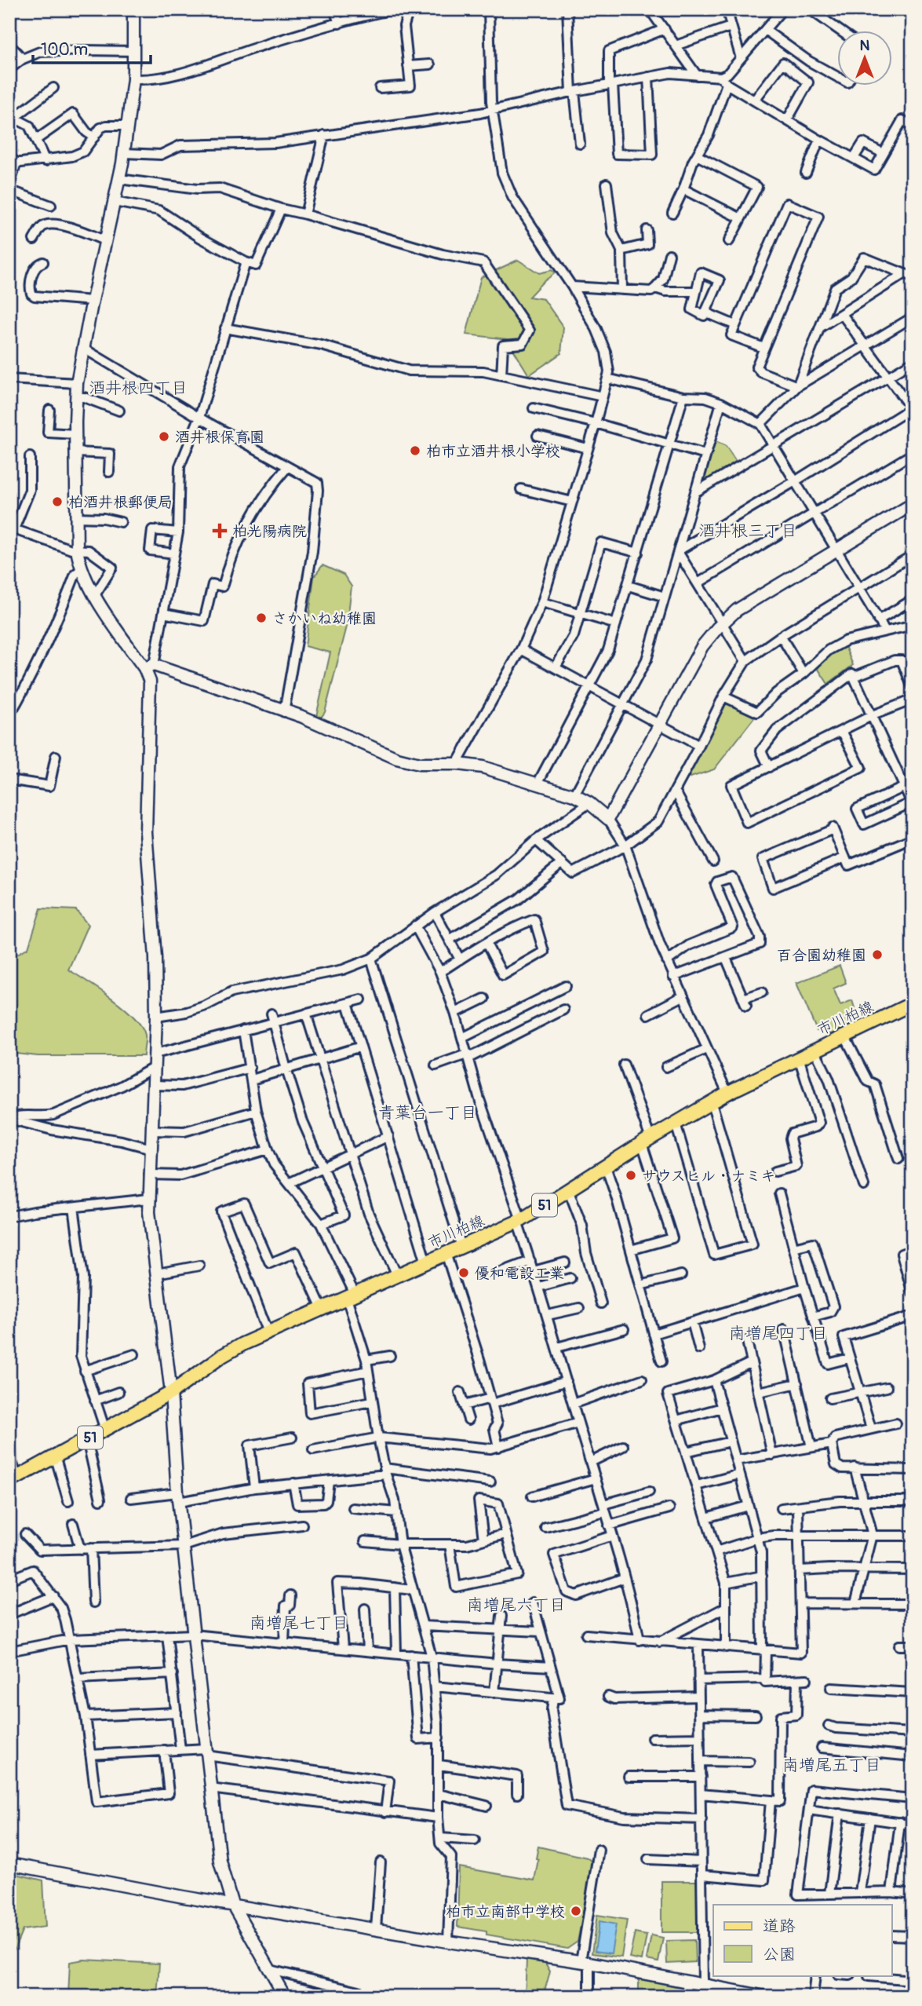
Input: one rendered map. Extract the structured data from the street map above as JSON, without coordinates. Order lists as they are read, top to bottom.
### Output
{
  "streets": {
    "main road": ["市川柏線", "51"]
  },
  "districts": [
    "酒井根四丁目",
    "酒井根三丁目",
    "青葉台一丁目",
    "南増尾四丁目",
    "南増尾六丁目",
    "南増尾七丁目",
    "南増尾五丁目"
  ],
  "places": {
    "other": [
      "酒井根保育園",
      "柏市立酒井根小学校",
      "柏酒井根郵便局",
      "さかいね幼稚園",
      "百合園幼稚園",
      "サウスヒル・ナミキ",
      "優和電設工業",
      "柏市立南部中学校"
    ],
    "health": ["柏光陽病院"]
  },
  "legend": ["道路", "公園"],
  "scale_bar": "100 m",
  "north": "top"
}
